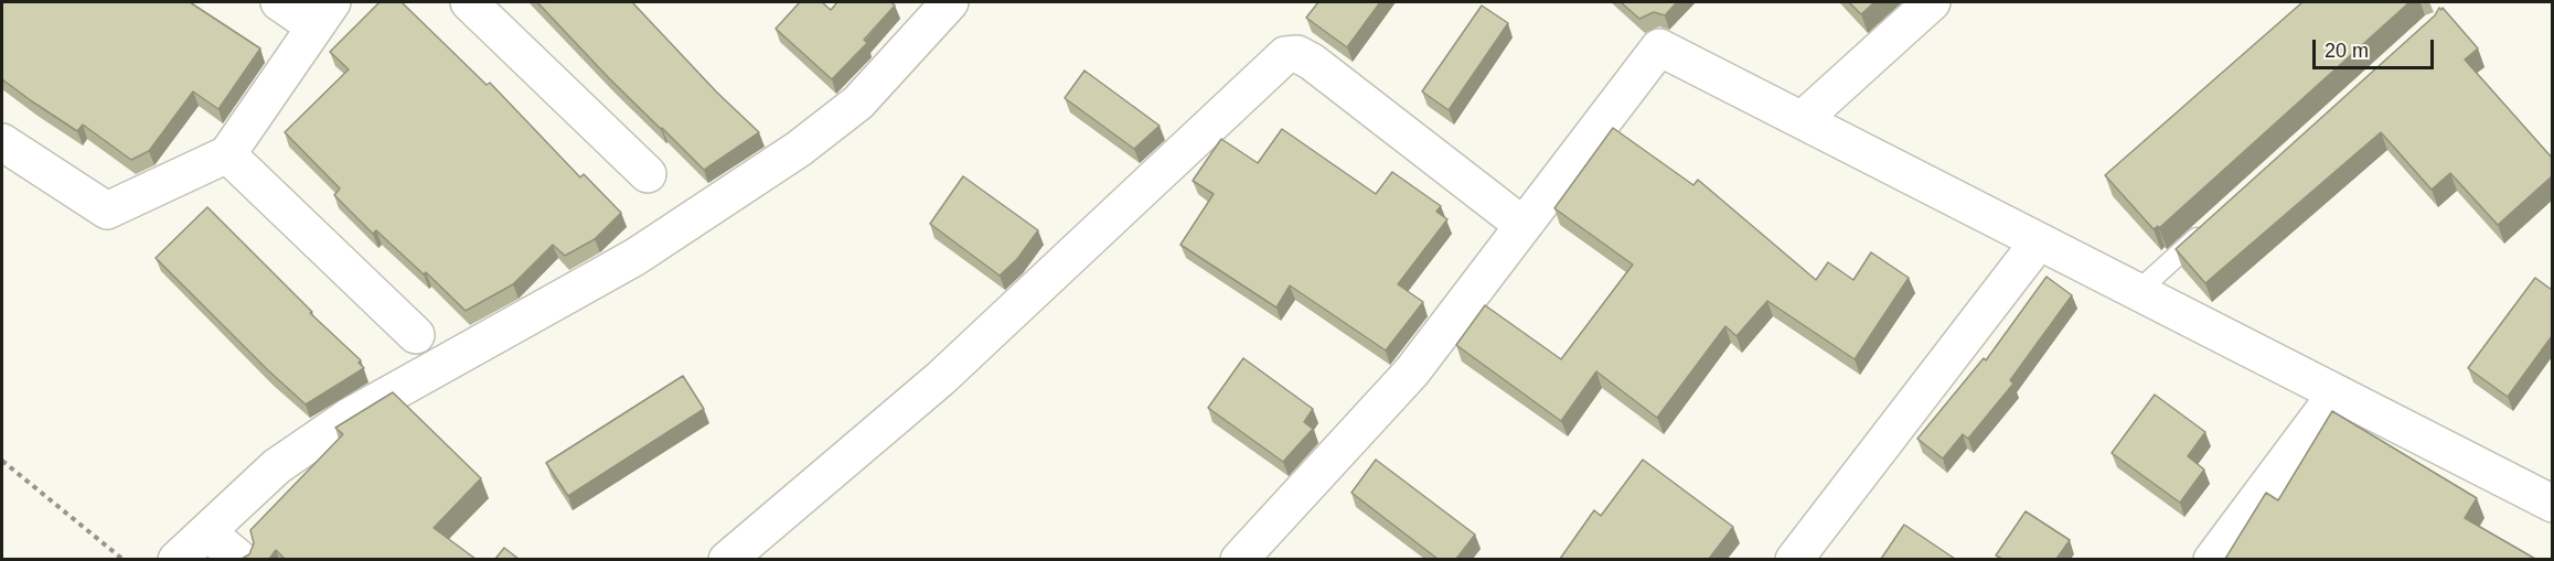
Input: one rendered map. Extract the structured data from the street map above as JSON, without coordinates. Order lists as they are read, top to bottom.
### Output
{
  "scale_bar": "20 m"
}
